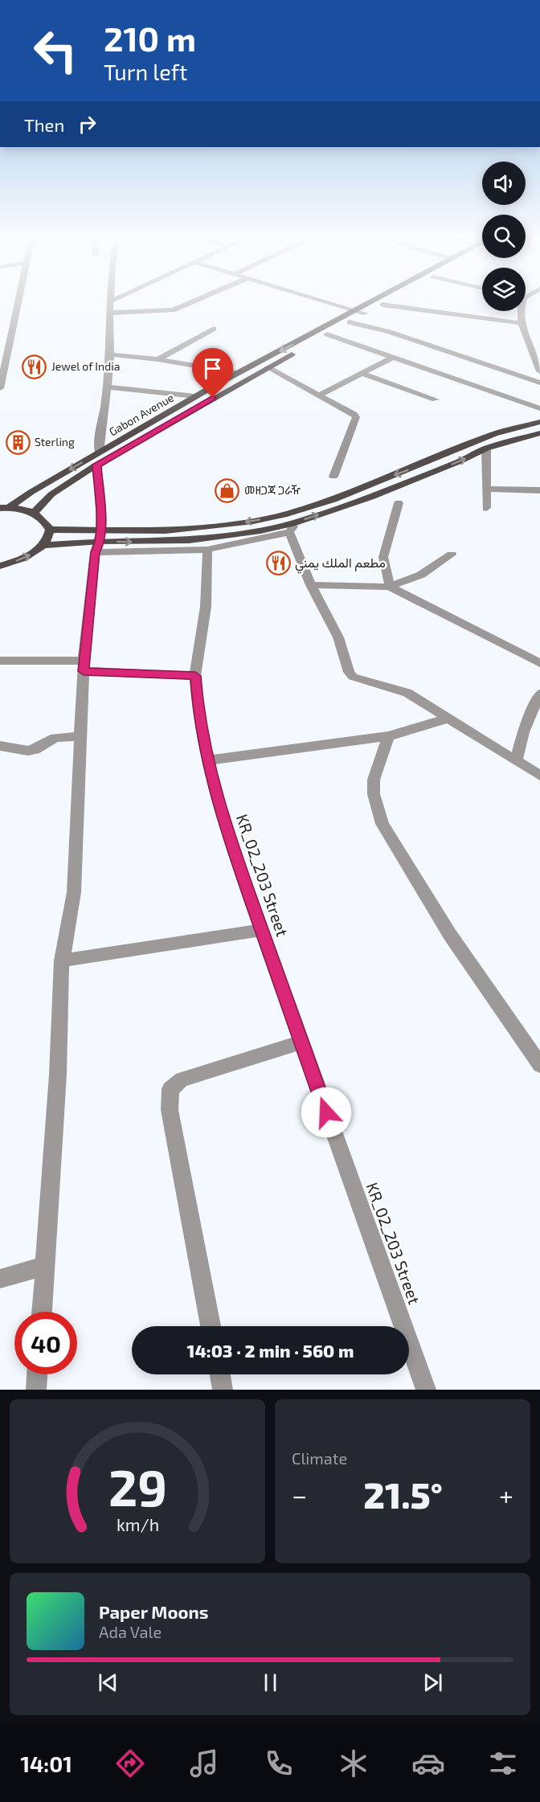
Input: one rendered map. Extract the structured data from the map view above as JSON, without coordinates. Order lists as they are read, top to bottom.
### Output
{
  "streets": {
    "main road": ["Gabon Avenue"],
    "street": ["KR_02_203 Street"]
  },
  "places": {
    "restaurant": ["Jewel of India", "مطعم الملك يمني"],
    "building": ["Sterling"],
    "shop": ["መዘጋጃ ጋራዥ"]
  },
  "page": {
    "turn": ["210 m", "Turn left"],
    "then": "Then",
    "limit": "40",
    "trip": "14:03 · 2 min · 560 m",
    "tile": "Climate",
    "heat": ["−", "21.5°", "+"],
    "song": ["Paper Moons", "Ada Vale"],
    "tabs": "14:01",
    "gauge": ["29", "km/h"]
  }
}
